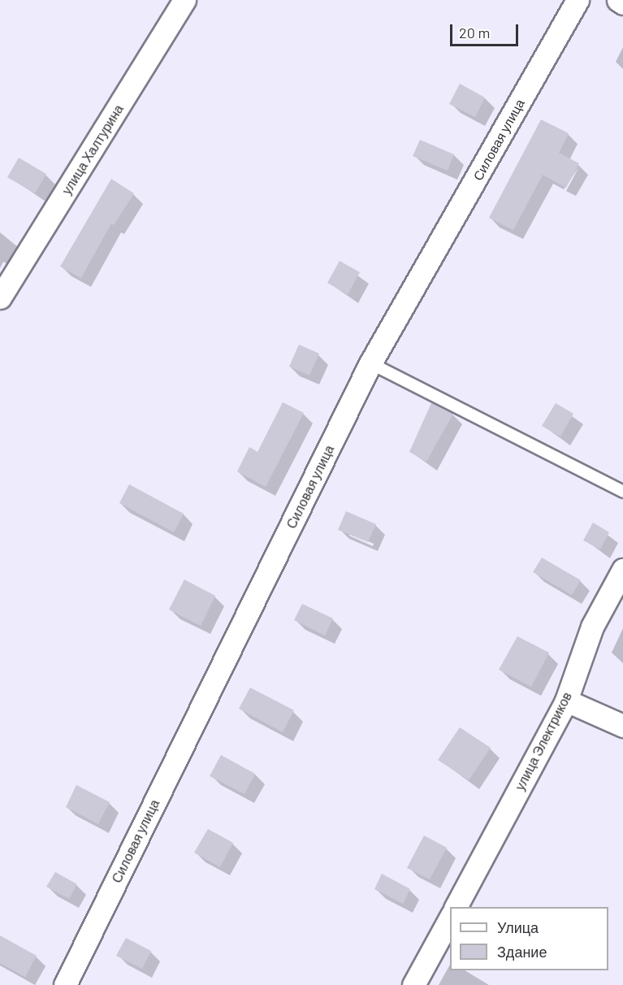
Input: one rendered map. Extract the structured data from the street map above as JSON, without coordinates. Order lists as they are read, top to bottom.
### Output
{
  "streets": {
    "street": ["Силовая улица", "улица Халтурина", "улица Электриков"]
  },
  "legend": ["Улица", "Здание"],
  "scale_bar": "20 m"
}
